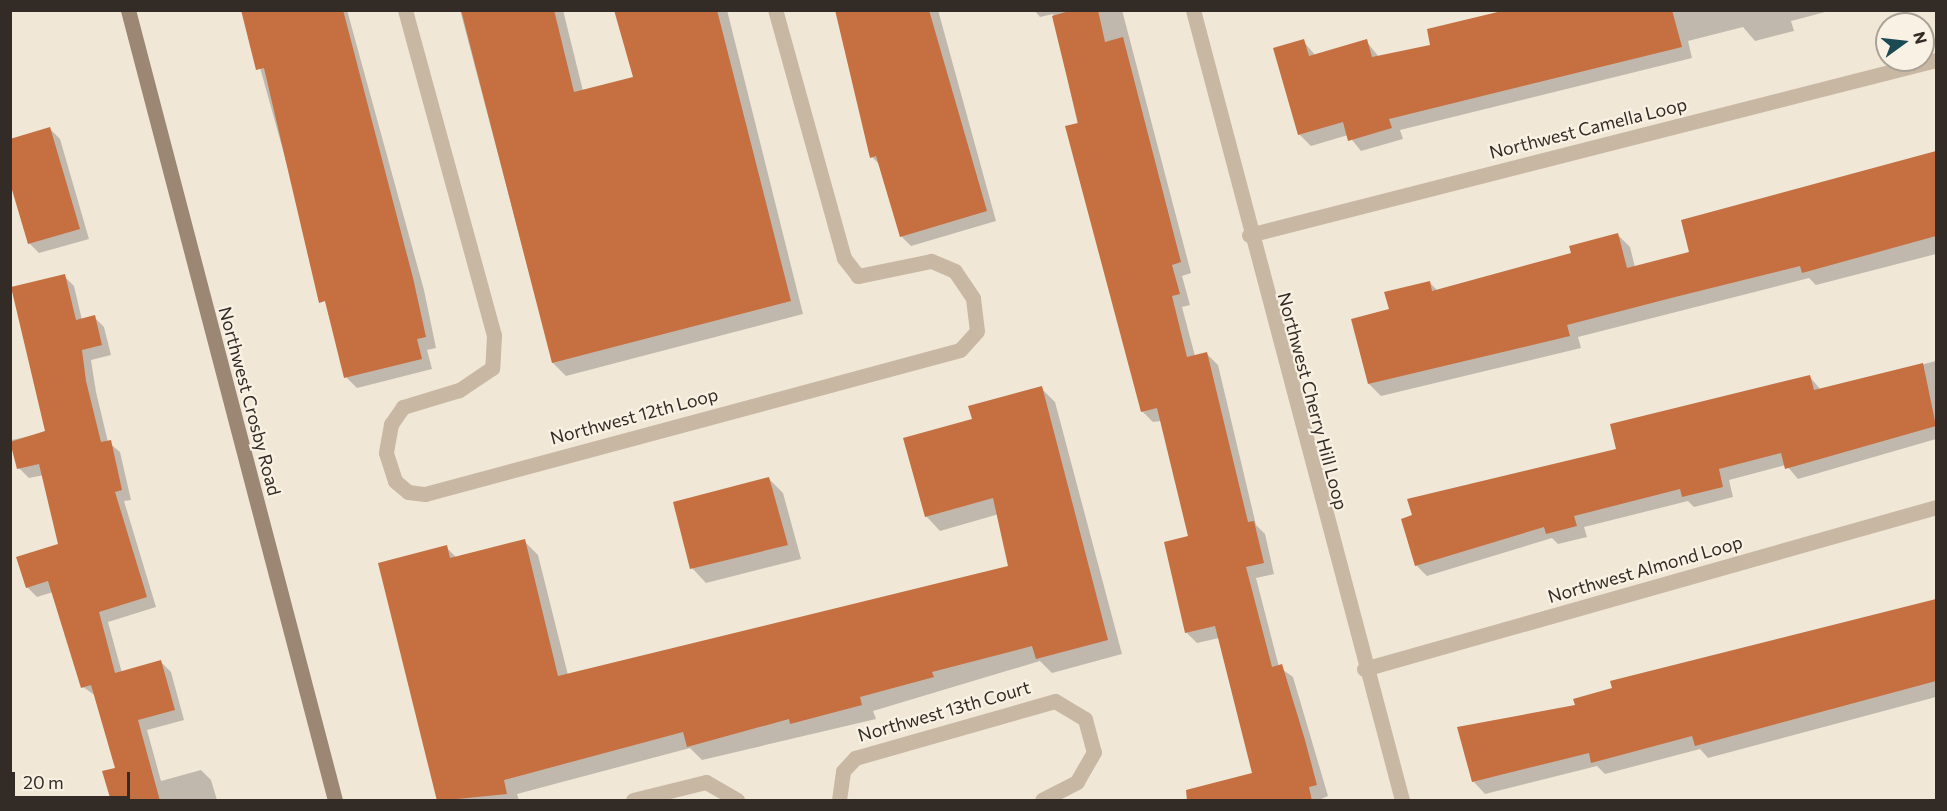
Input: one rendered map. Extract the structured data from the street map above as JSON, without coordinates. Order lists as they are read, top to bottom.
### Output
{
  "streets": {
    "street": [
      "Northwest Camella Loop",
      "Northwest Crosby Road",
      "Northwest Cherry Hill Loop",
      "Northwest 12th Loop",
      "Northwest Almond Loop",
      "Northwest 13th Court"
    ]
  },
  "crossings": [
    ["Northwest Camella Loop", "Northwest Cherry Hill Loop"],
    ["Northwest Cherry Hill Loop", "Northwest Almond Loop"]
  ],
  "scale_bar": "20 m",
  "north": "right"
}
